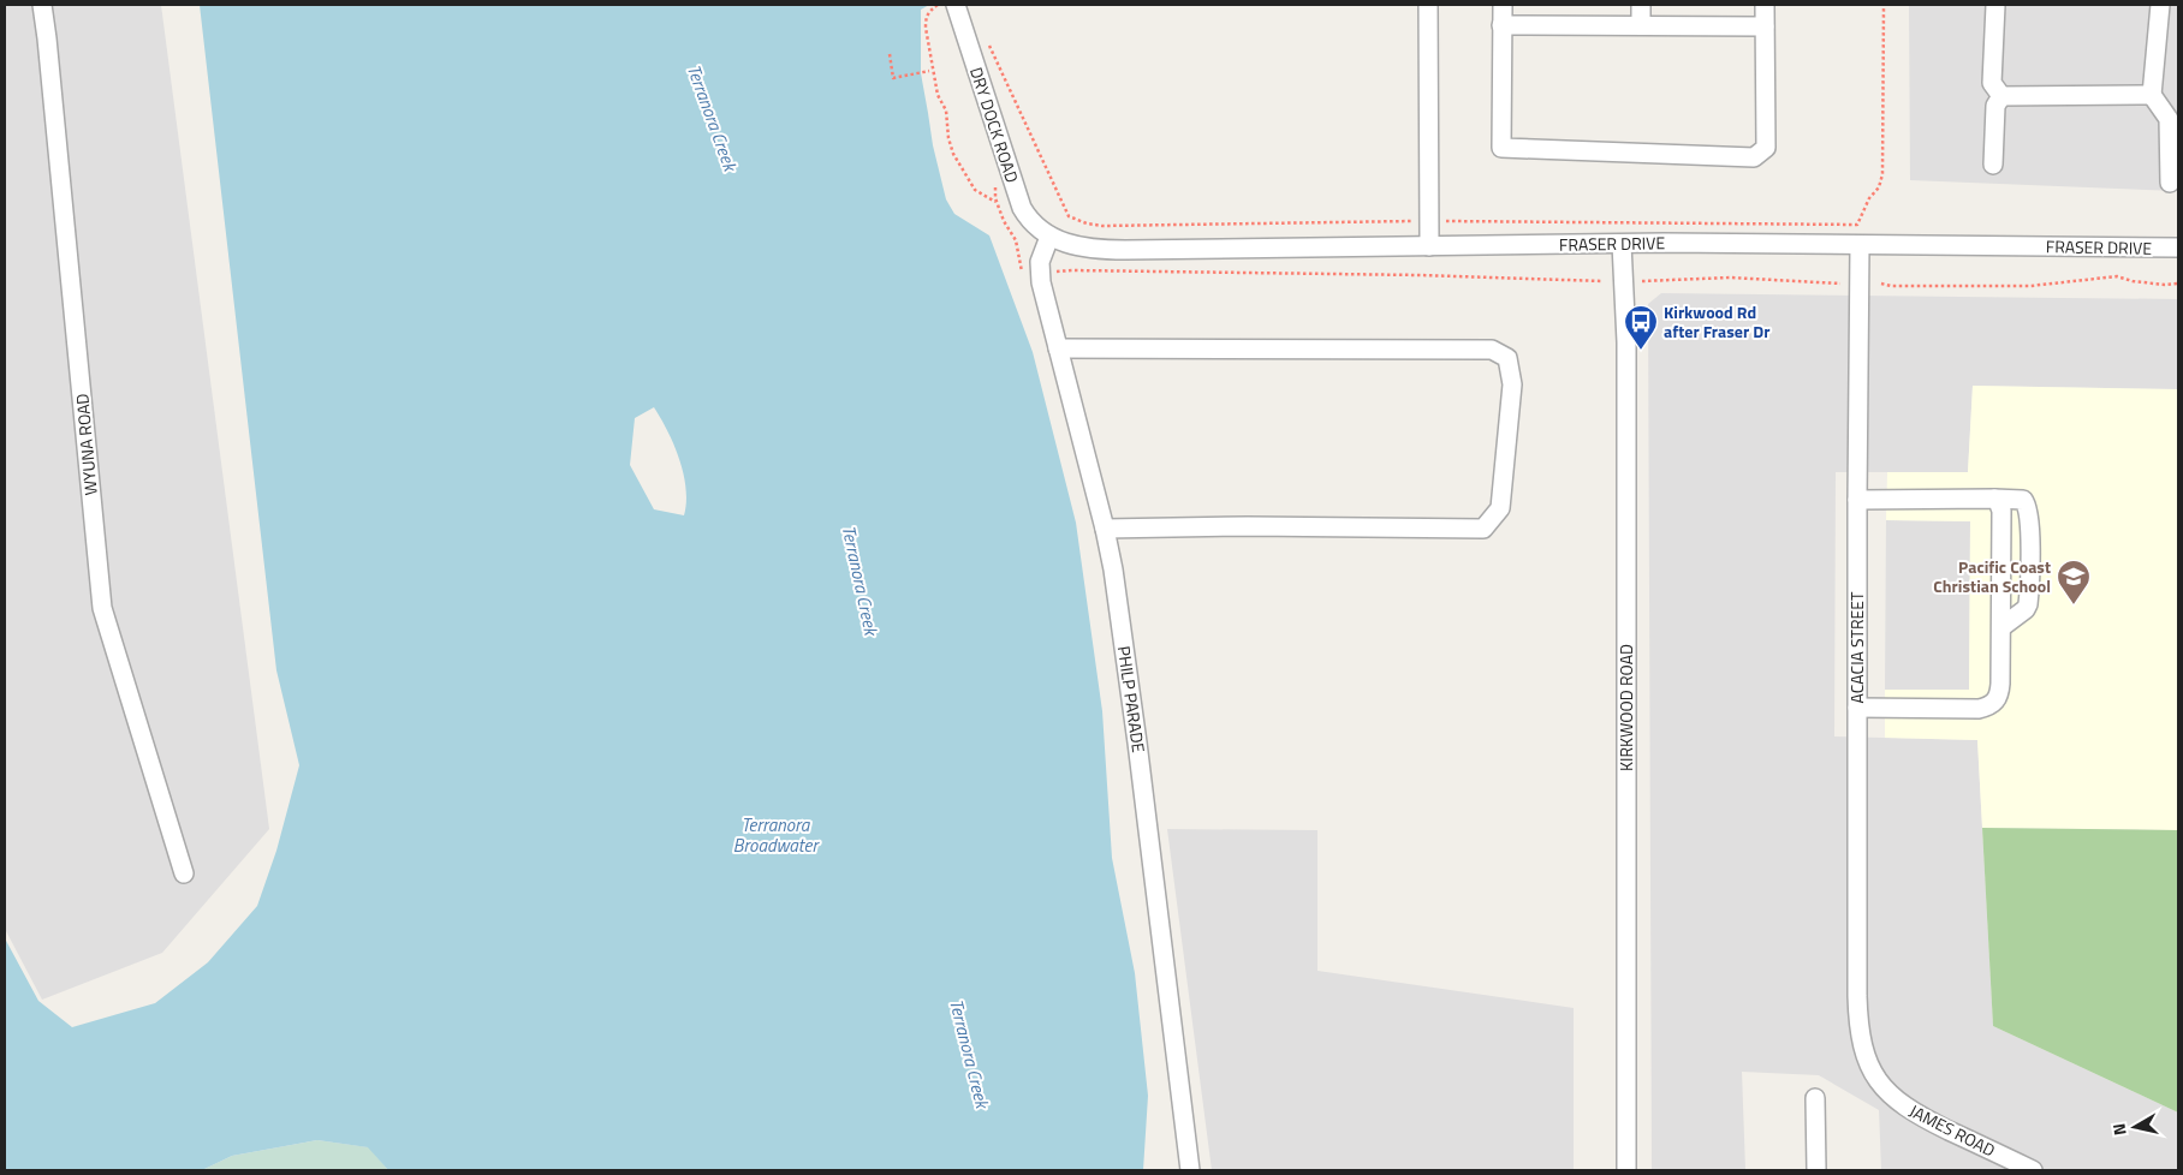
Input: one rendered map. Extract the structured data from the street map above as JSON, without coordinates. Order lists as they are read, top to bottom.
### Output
{
  "streets": {
    "street": [
      "DRY DOCK ROAD",
      "FRASER DRIVE",
      "WYUNA ROAD",
      "ACACIA STREET",
      "PHILP PARADE",
      "KIRKWOOD ROAD",
      "JAMES ROAD"
    ]
  },
  "crossings": [
    ["DRY DOCK ROAD", "FRASER DRIVE"],
    ["DRY DOCK ROAD", "PHILP PARADE"],
    ["FRASER DRIVE", "ACACIA STREET"],
    ["FRASER DRIVE", "PHILP PARADE"],
    ["FRASER DRIVE", "KIRKWOOD ROAD"],
    ["ACACIA STREET", "JAMES ROAD"]
  ],
  "water": ["Terranora Creek", "Terranora Broadwater"],
  "places": {
    "bus stop": ["Kirkwood Rd after Fraser Dr"],
    "school or university": ["Pacific Coast Christian School"]
  },
  "north": "left"
}
